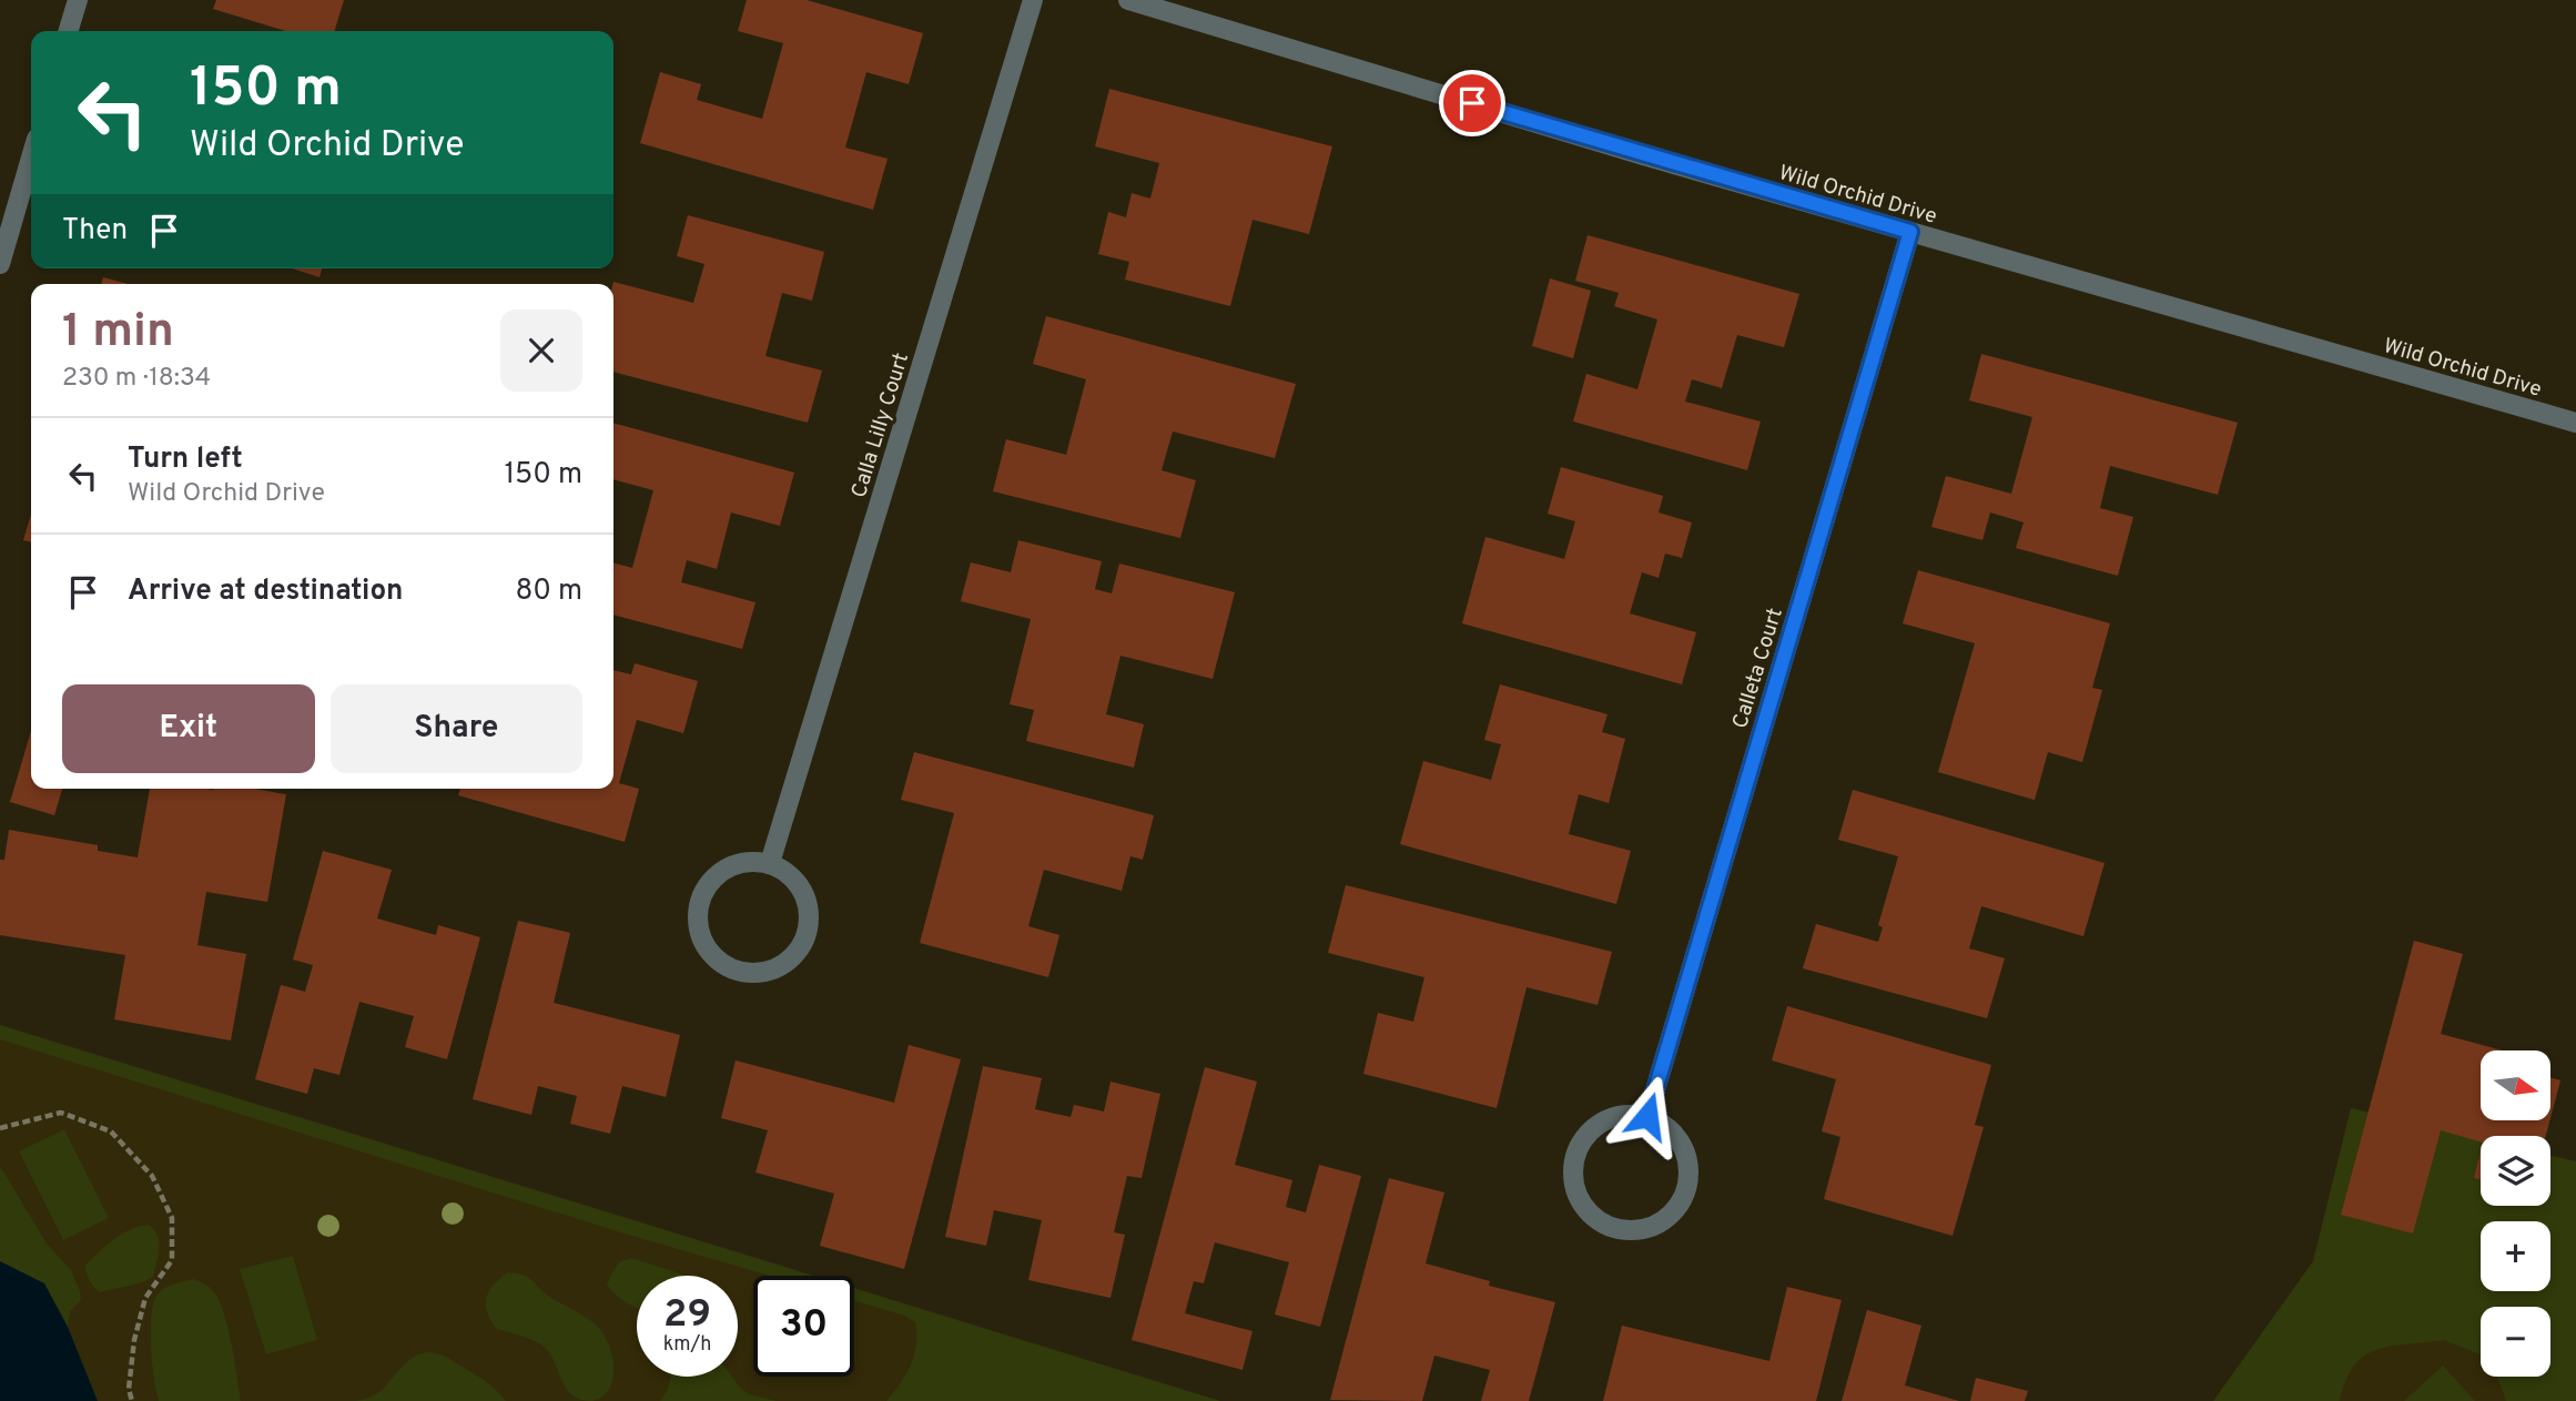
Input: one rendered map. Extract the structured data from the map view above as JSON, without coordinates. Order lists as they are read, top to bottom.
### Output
{
  "streets": {
    "street": ["Wild Orchid Drive", "Calla Lilly Court", "Calleta Court"]
  },
  "crossings": [
    ["Wild Orchid Drive", "Calleta Court"]
  ],
  "north": "right",
  "page": {
    "turn": ["150 m", "Wild Orchid Drive"],
    "then": "Then",
    "heading": ["1 min", "230 m · 18:34"],
    "list": [
      {
        "name": "Turn left",
        "note": "Wild Orchid Drive",
        "value": "150 m"
      },
      {
        "name": "Arrive at destination",
        "value": "80 m"
      }
    ],
    "buttons": ["Exit", "Share"],
    "map_buttons": ["+", "−"],
    "speed": "29 km/h",
    "limit": "30"
  }
}
